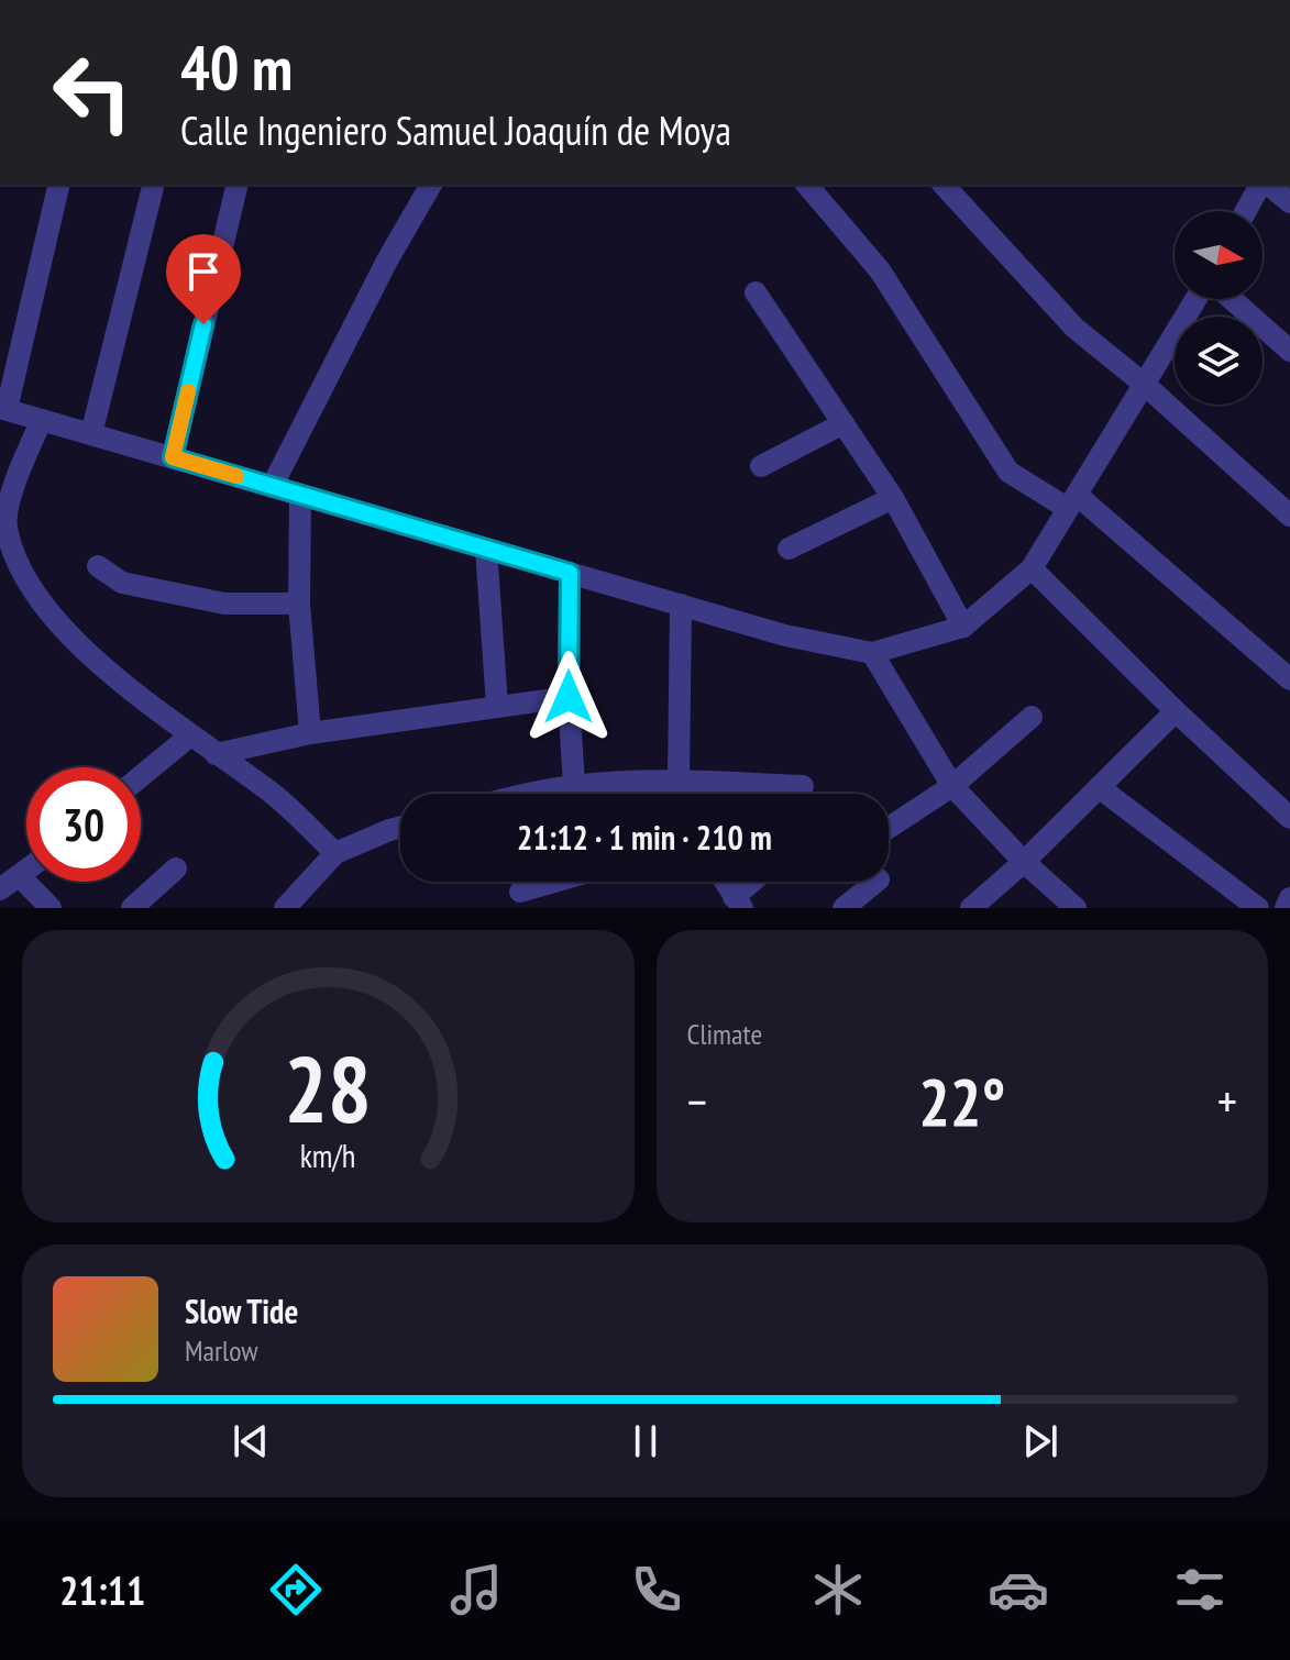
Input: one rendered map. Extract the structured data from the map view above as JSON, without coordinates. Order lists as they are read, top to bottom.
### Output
{
  "north": "right",
  "page": {
    "turn": ["40 m", "Calle Ingeniero Samuel Joaquín de Moya"],
    "limit": "30",
    "trip": "21:12 · 1 min · 210 m",
    "tile": "Climate",
    "heat": ["−", "22°", "+"],
    "song": ["Slow Tide", "Marlow"],
    "tabs": "21:11",
    "gauge": ["28", "km/h"]
  }
}
